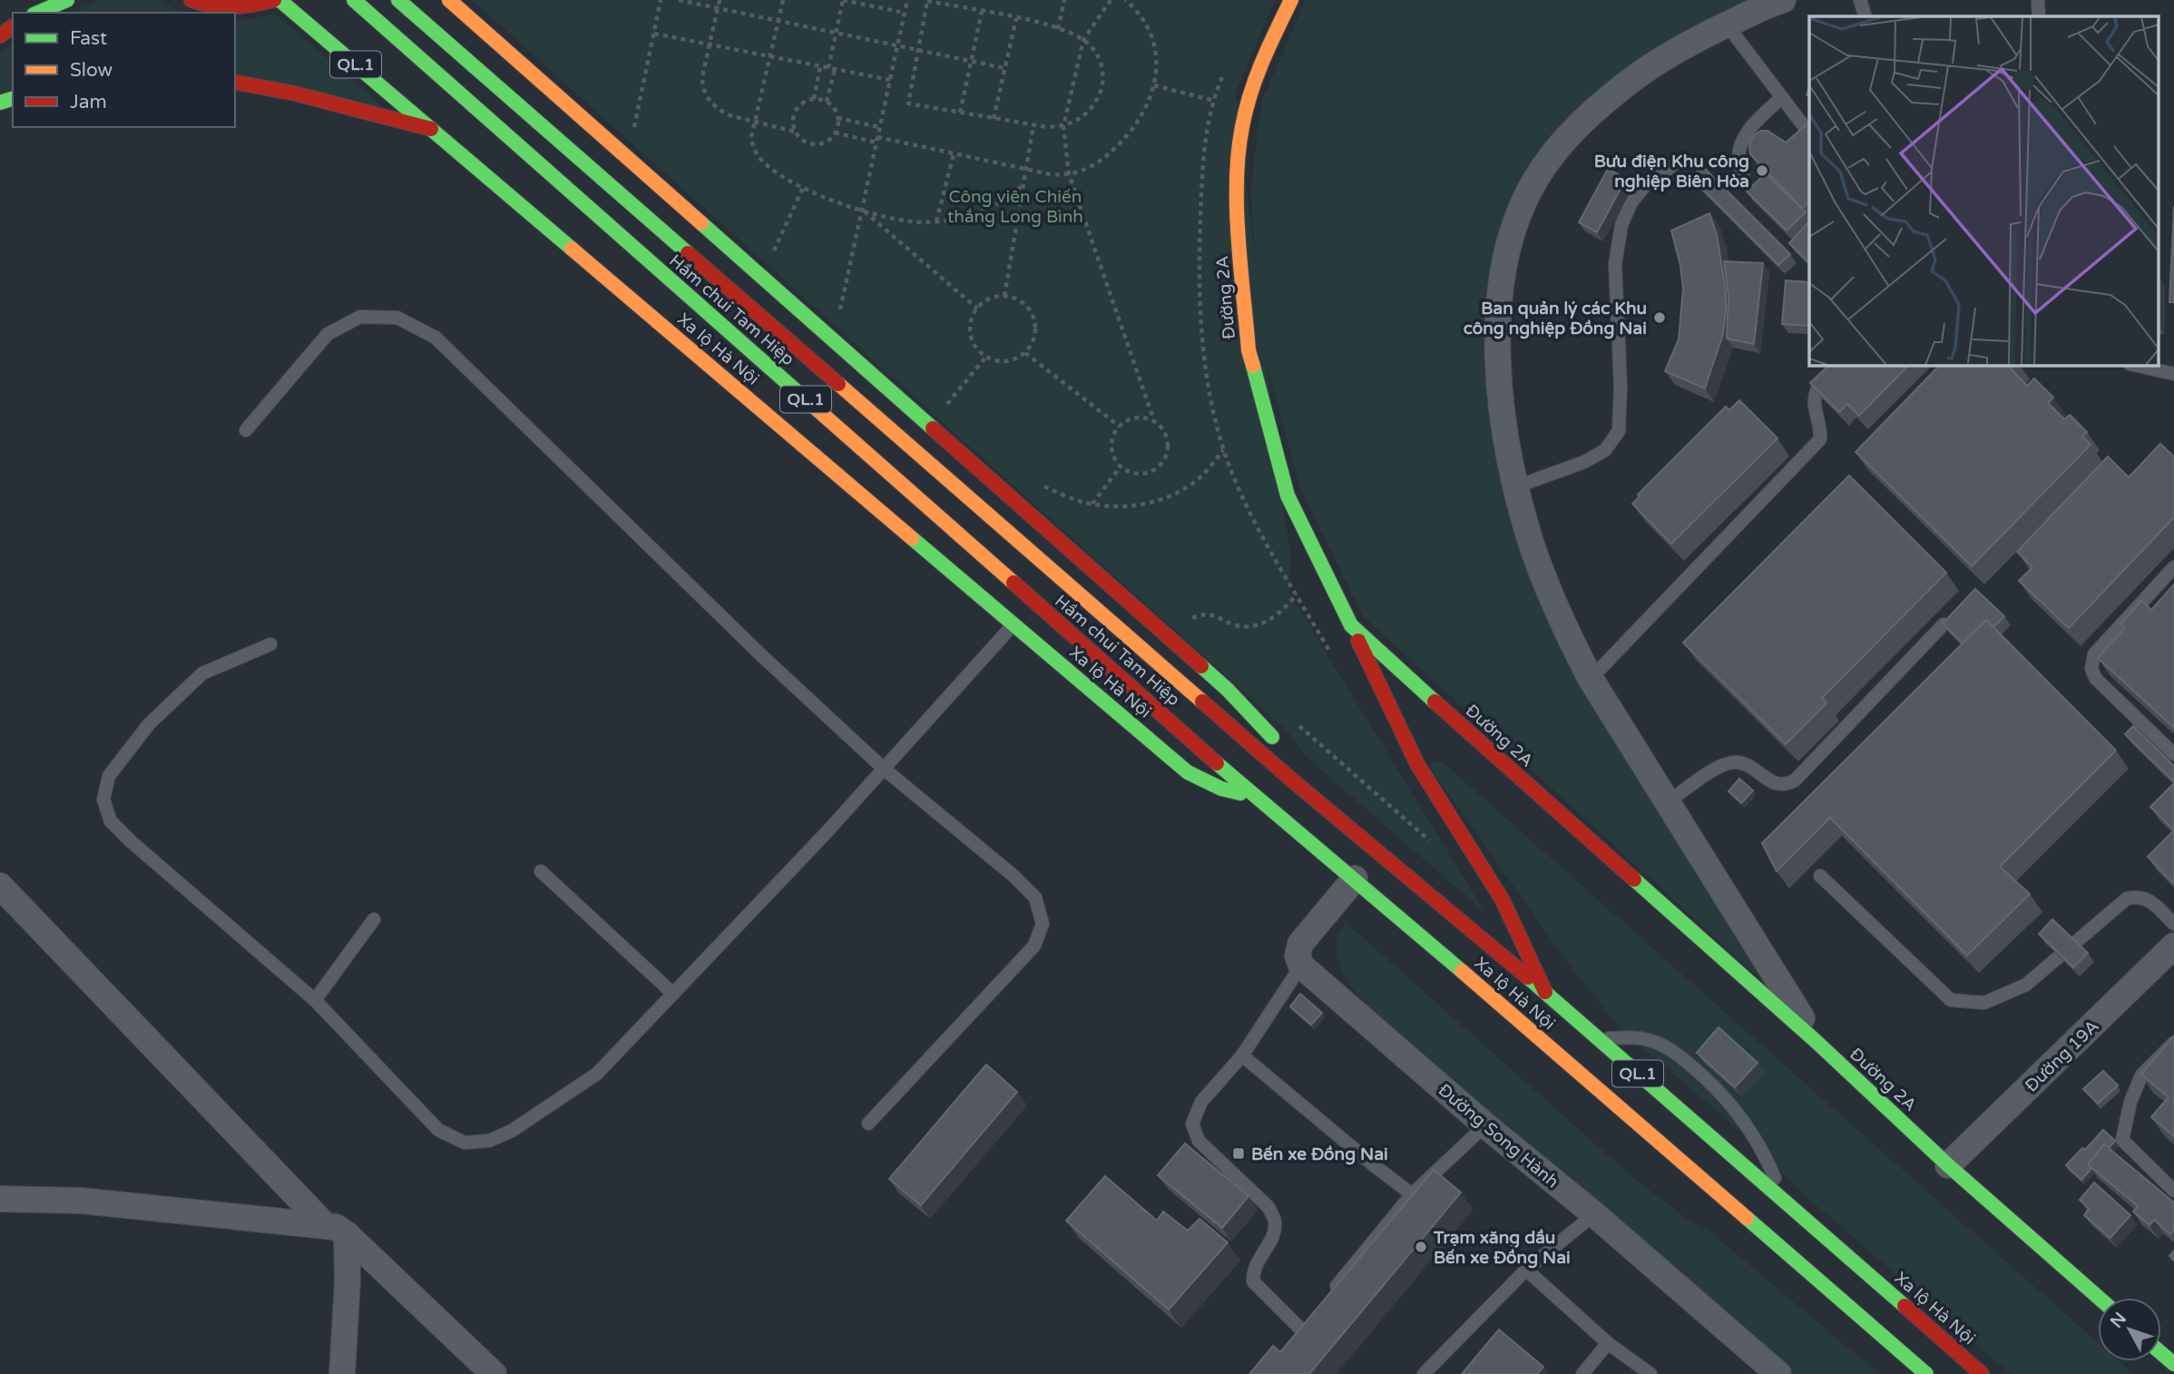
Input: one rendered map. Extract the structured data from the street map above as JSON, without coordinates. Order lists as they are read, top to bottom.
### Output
{
  "streets": {
    "main road": [
      "QL.1",
      "Đường 2A",
      "Hầm chui Tam Hiệp",
      "Xa lộ Hà Nội"
    ],
    "street": ["Đường 19A", "Đường Song Hành"]
  },
  "crossings": [
    ["Đường 2A", "Đường 19A"],
    ["Hầm chui Tam Hiệp", "Xa lộ Hà Nội"]
  ],
  "parks": ["Công viên Chiến thắng Long Bình"],
  "places": {
    "other": ["Bưu điện Khu công nghiệp Biên Hòa", "Ban quản lý các Khu công nghiệp Đồng Nai", "Trạm xăng dầu Bến xe Đồng Nai"],
    "transit": ["Bến xe Đồng Nai"]
  },
  "legend": ["Fast", "Slow", "Jam"],
  "north": "top left"
}
